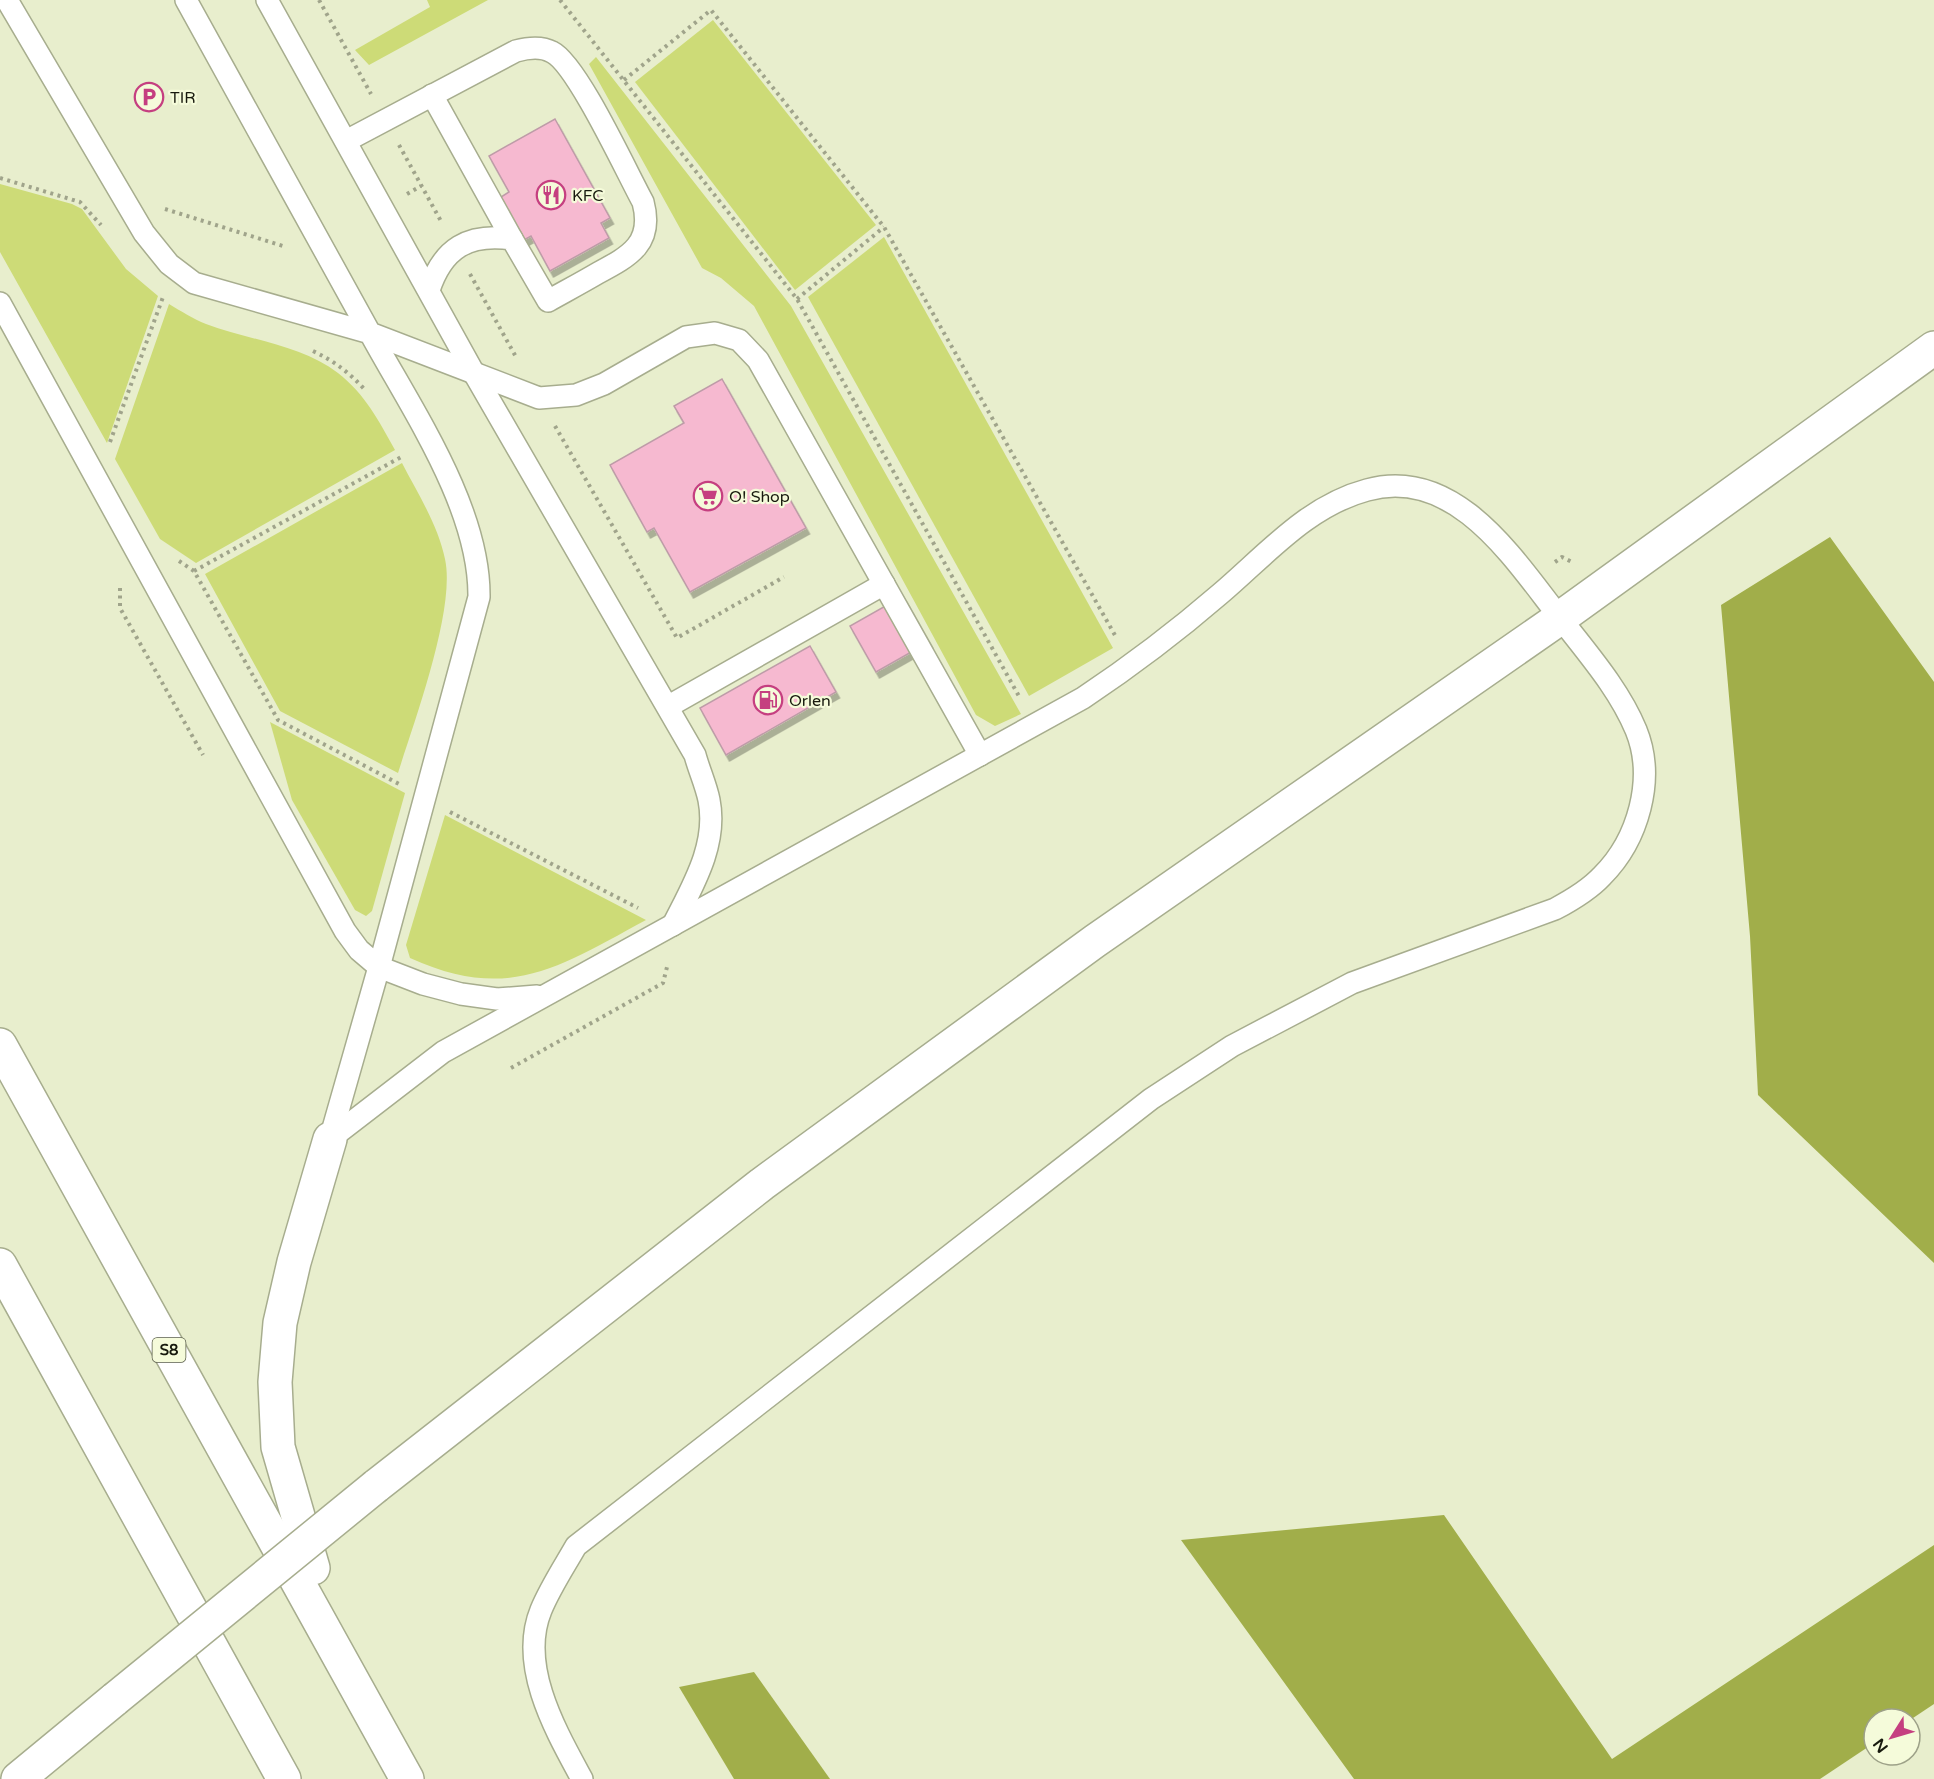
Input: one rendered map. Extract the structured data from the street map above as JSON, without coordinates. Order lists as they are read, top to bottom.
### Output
{
  "streets": {
    "main road": ["S8"]
  },
  "places": {
    "parking": ["TIR"],
    "restaurant": ["KFC"],
    "supermarket": ["O! Shop"],
    "fuel station": ["Orlen"]
  },
  "north": "bottom left"
}
